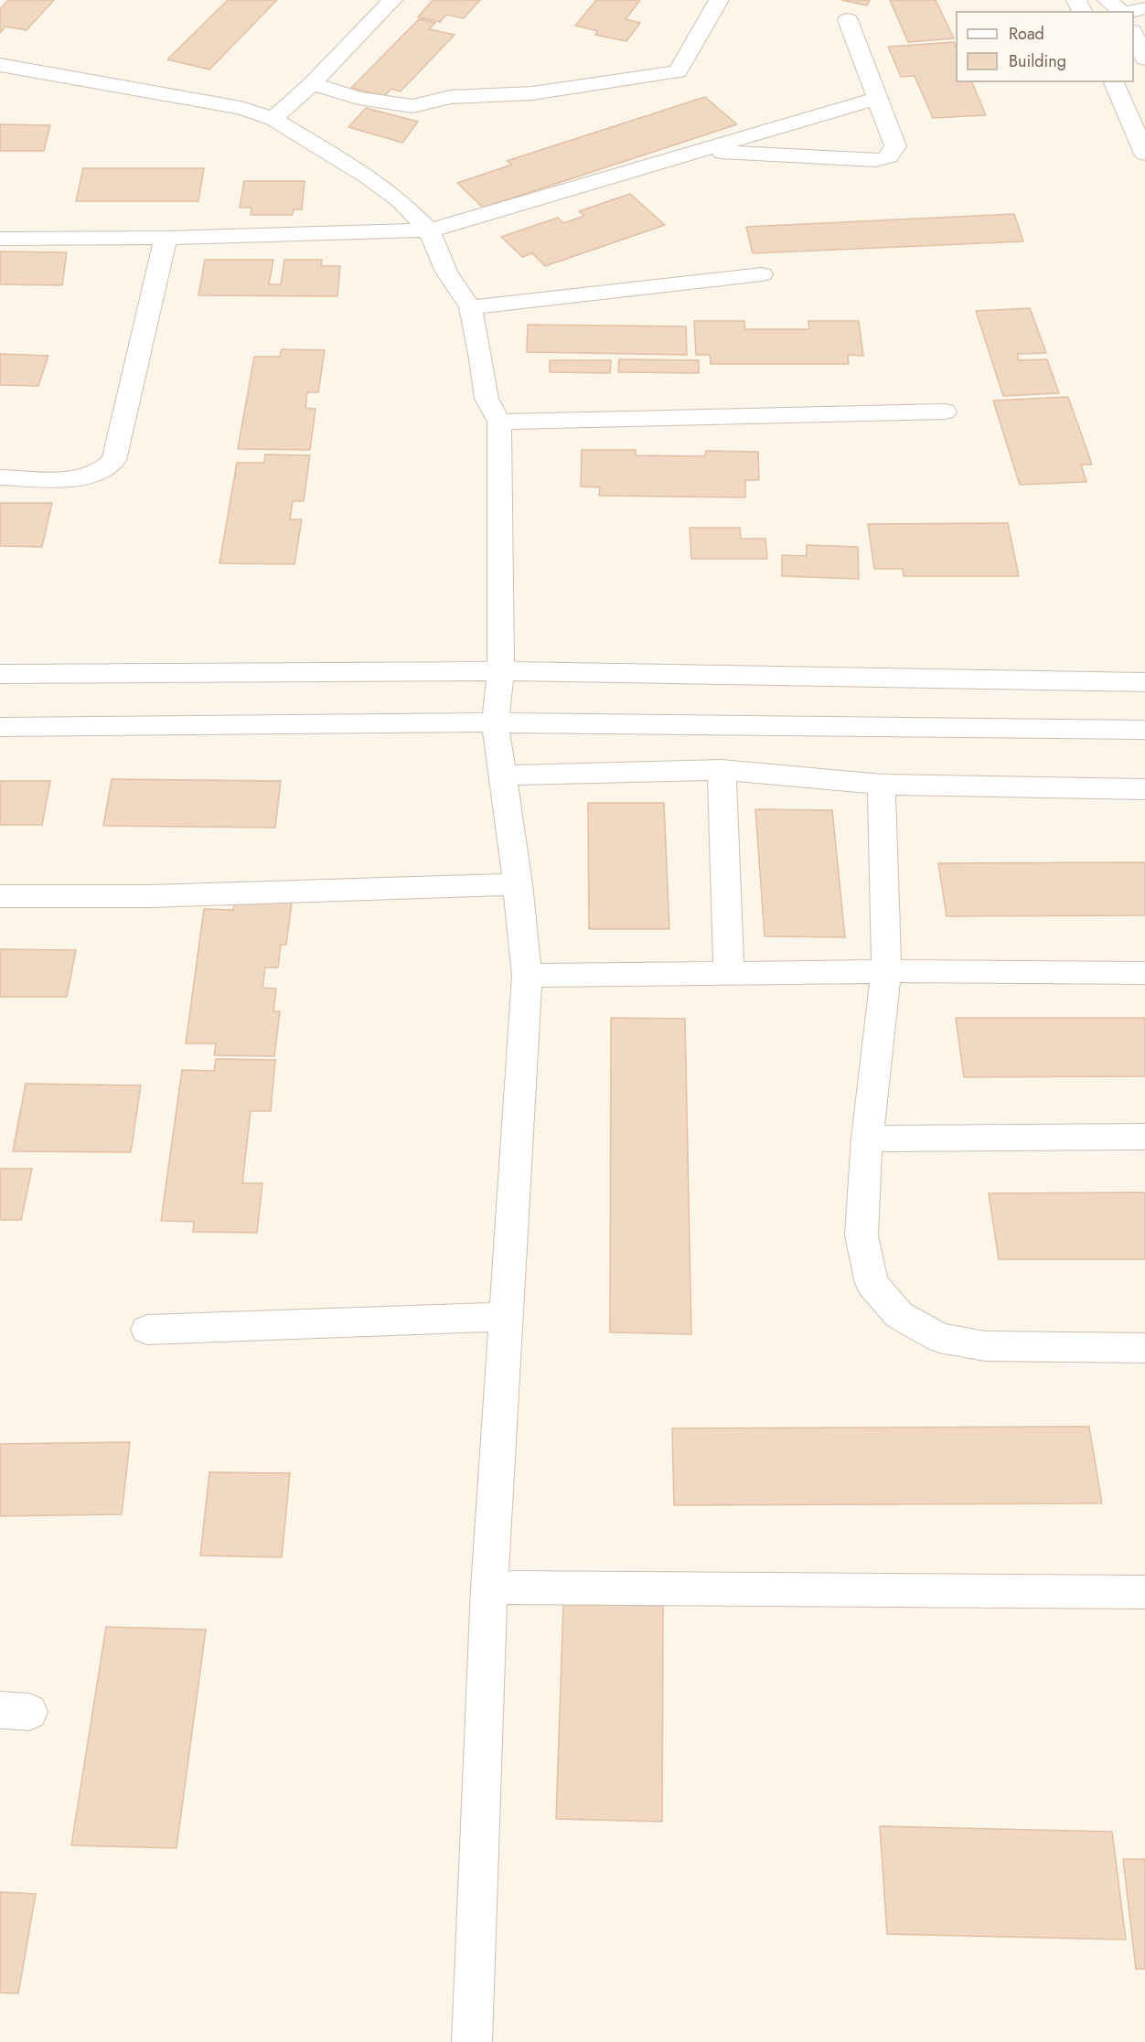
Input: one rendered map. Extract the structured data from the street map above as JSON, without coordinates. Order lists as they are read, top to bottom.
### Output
{
  "legend": ["Road", "Building"]
}
